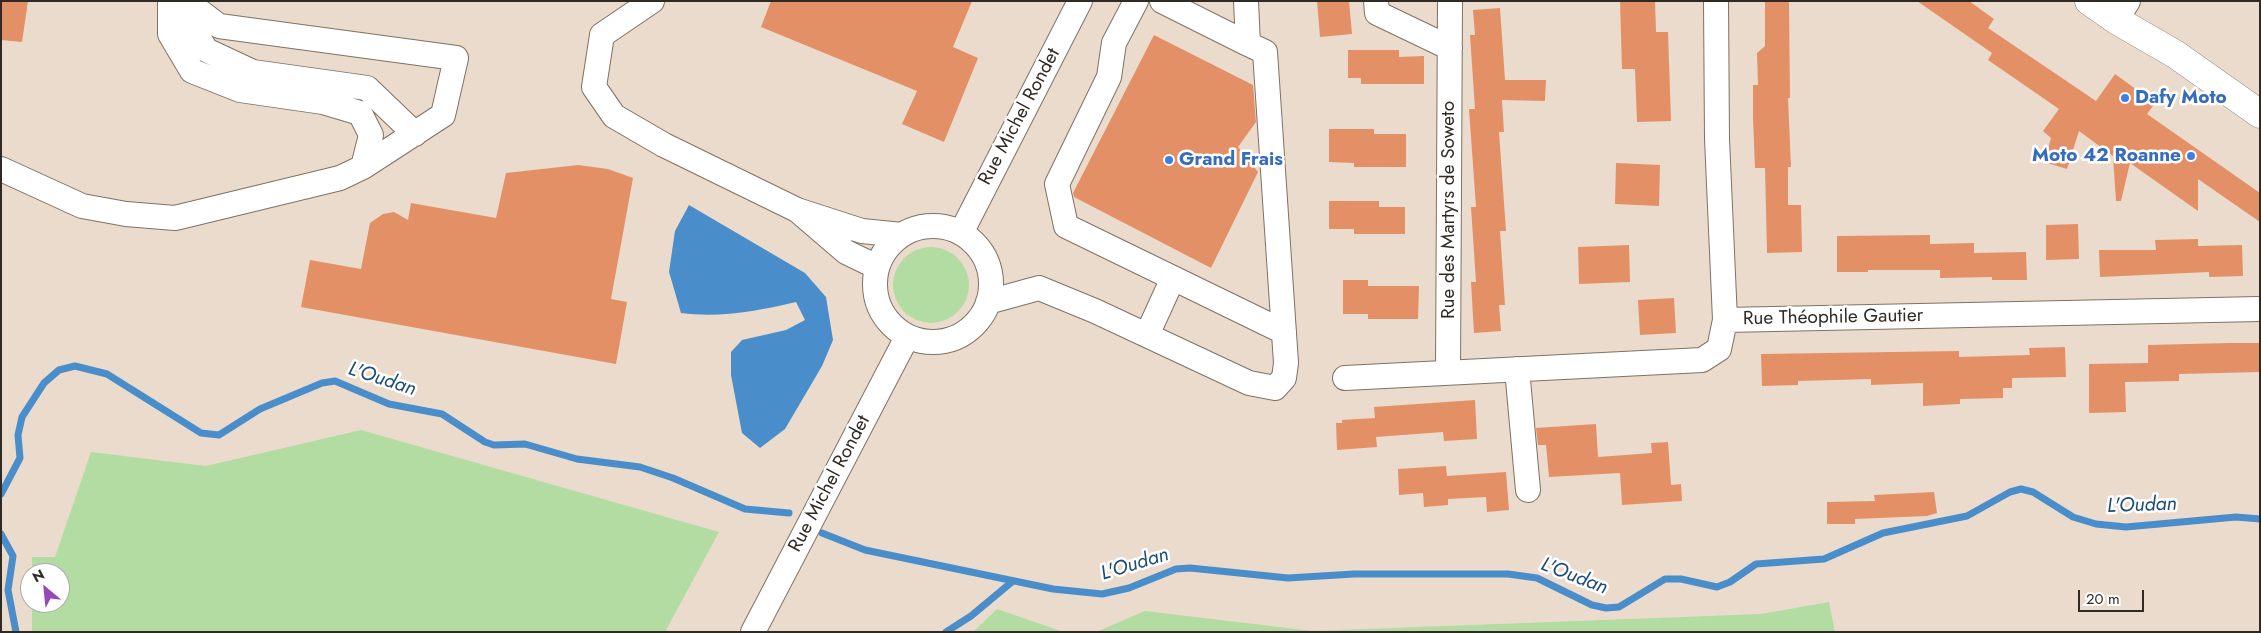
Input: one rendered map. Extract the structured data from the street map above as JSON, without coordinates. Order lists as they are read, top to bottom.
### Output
{
  "streets": {
    "street": ["Rue Michel Rondet", "Rue des Martyrs de Soweto", "Rue Théophile Gautier"]
  },
  "water": ["L'Oudan"],
  "places": ["Dafy Moto", "Moto 42 Roanne", "Grand Frais"],
  "scale_bar": "20 m",
  "north": "top left"
}
